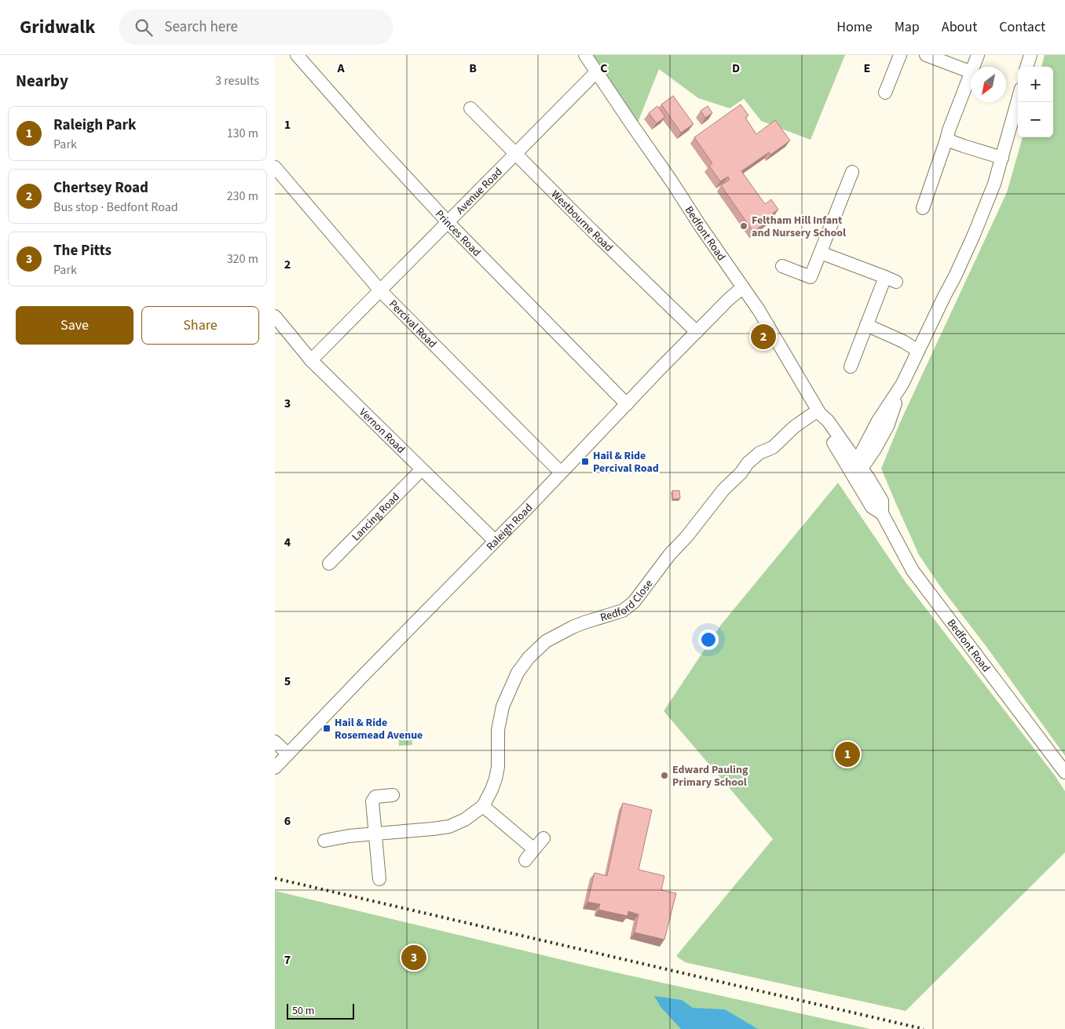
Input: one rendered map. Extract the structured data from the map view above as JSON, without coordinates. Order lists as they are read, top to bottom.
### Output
{
  "streets": {
    "street": [
      "Avenue Road",
      "Westbourne Road",
      "Princes Road",
      "Bedfont Road",
      "Percival Road",
      "Vernon Road",
      "Lancing Road",
      "Raleigh Road",
      "Redford Close"
    ]
  },
  "crossings": [
    ["Avenue Road", "Westbourne Road"],
    ["Avenue Road", "Princes Road"],
    ["Avenue Road", "Bedfont Road"],
    ["Avenue Road", "Percival Road"],
    ["Avenue Road", "Vernon Road"],
    ["Westbourne Road", "Raleigh Road"],
    ["Princes Road", "Raleigh Road"],
    ["Bedfont Road", "Raleigh Road"],
    ["Bedfont Road", "Redford Close"],
    ["Percival Road", "Raleigh Road"],
    ["Vernon Road", "Lancing Road"],
    ["Vernon Road", "Raleigh Road"]
  ],
  "places": {
    "other": ["Feltham Hill Infant and Nursery School", "Edward Pauling Primary School"],
    "transit": ["Hail & Ride Percival Road", "Hail & Ride Rosemead Avenue"]
  },
  "scale_bar": "50 m",
  "north": "bottom left",
  "page": {
    "header": "Gridwalk",
    "search": "Search here",
    "nav": [
      "Home",
      "Map",
      "About",
      "Contact"
    ],
    "heading": ["Nearby", "3 results"],
    "map_buttons": ["+", "−"],
    "list": [
      {
        "mark": "1",
        "name": "Raleigh Park",
        "note": "Park",
        "value": "130 m"
      },
      {
        "mark": "2",
        "name": "Chertsey Road",
        "note": "Bus stop · Bedfont Road",
        "value": "230 m"
      },
      {
        "mark": "3",
        "name": "The Pitts",
        "note": "Park",
        "value": "320 m"
      }
    ],
    "buttons": ["Save", "Share"],
    "pins": ["2", "1", "3"],
    "scale": "50 m"
  },
  "grid": {
    "columns": [
      "A",
      "B",
      "C",
      "D",
      "E"
    ],
    "rows": [
      "1",
      "2",
      "3",
      "4",
      "5",
      "6",
      "7"
    ]
  }
}
